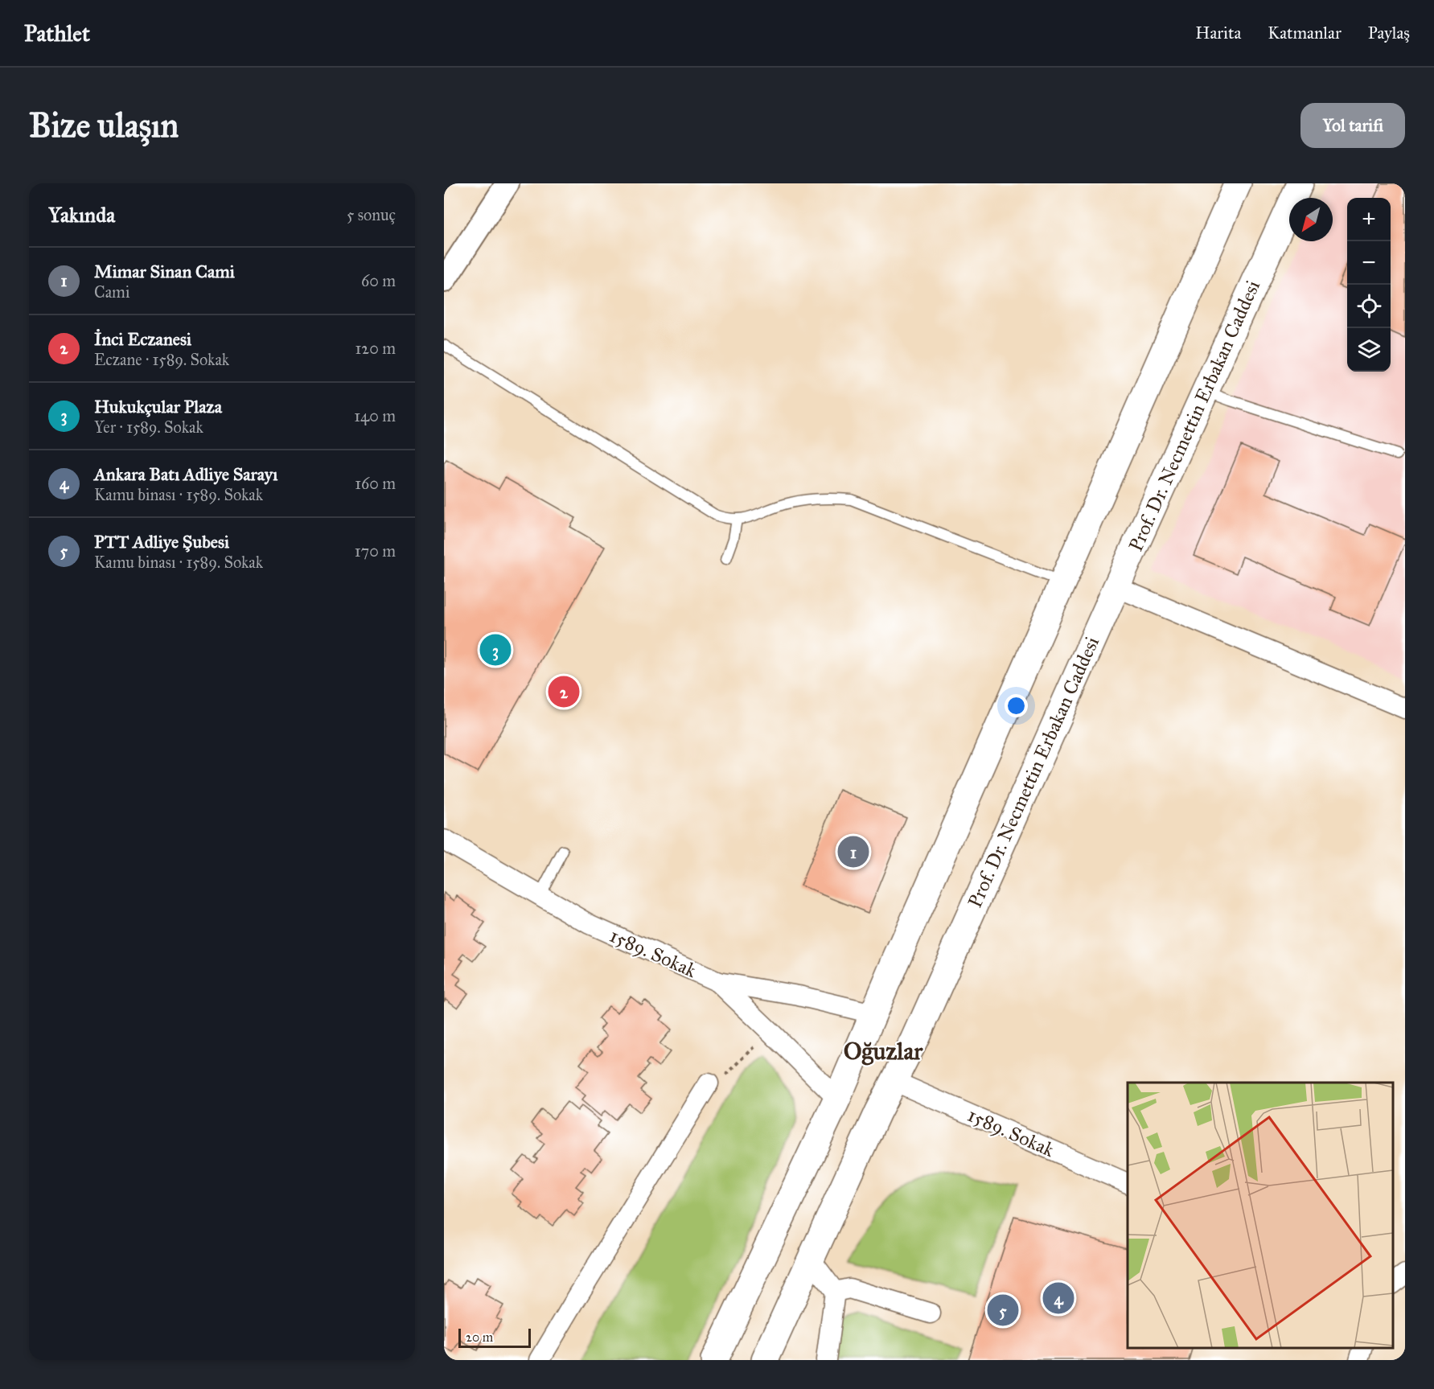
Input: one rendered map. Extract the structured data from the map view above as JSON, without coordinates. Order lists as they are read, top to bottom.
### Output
{
  "streets": {
    "main road": ["Prof. Dr. Necmettin Erbakan Caddesi"],
    "street": ["1589. Sokak"]
  },
  "crossings": [
    ["Prof. Dr. Necmettin Erbakan Caddesi", "1589. Sokak"]
  ],
  "districts": ["Oğuzlar"],
  "scale_bar": "20 m",
  "north": "bottom left",
  "page": {
    "header": "Pathlet",
    "nav": ["Harita", "Katmanlar", "Paylaş"],
    "buttons": "Yol tarifi",
    "title": "Bize ulaşın",
    "heading": ["Yakında", "5 sonuç"],
    "map_buttons": ["+", "−"],
    "list": [
      {
        "mark": "1",
        "name": "Mimar Sinan Cami",
        "note": "Cami",
        "value": "60 m"
      },
      {
        "mark": "2",
        "name": "İnci Eczanesi",
        "note": "Eczane · 1589. Sokak",
        "value": "120 m"
      },
      {
        "mark": "3",
        "name": "Hukukçular Plaza",
        "note": "Yer · 1589. Sokak",
        "value": "140 m"
      },
      {
        "mark": "4",
        "name": "Ankara Batı Adliye Sarayı",
        "note": "Kamu binası · 1589. Sokak",
        "value": "160 m"
      },
      {
        "mark": "5",
        "name": "PTT Adliye Şubesi",
        "note": "Kamu binası · 1589. Sokak",
        "value": "170 m"
      }
    ],
    "pins": [
      "3",
      "2",
      "1",
      "4",
      "5"
    ],
    "scale": "20 m"
  }
}
